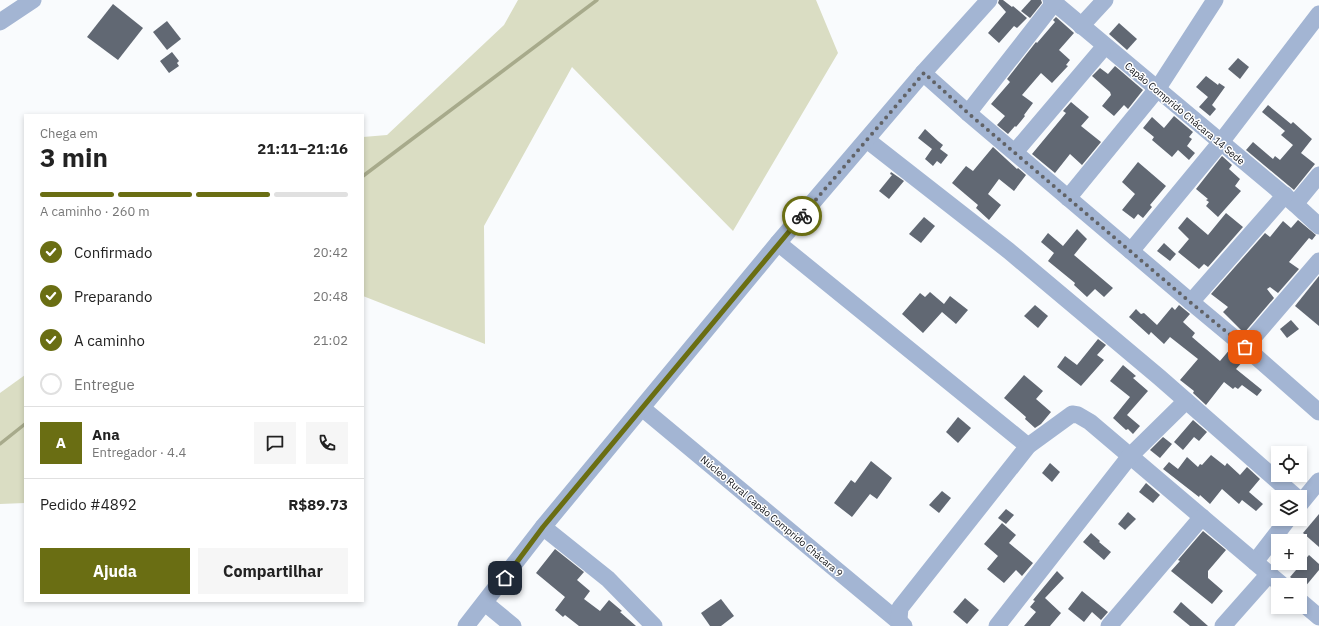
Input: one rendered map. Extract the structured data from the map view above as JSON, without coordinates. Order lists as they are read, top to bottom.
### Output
{
  "streets": {
    "street": ["Capão Comprido Chácara 14 Sede", "Núcleo Rural Capão Comprido Chácara 9"]
  },
  "page": {
    "heading": ["3 min", "Chega em", "21:11–21:16"],
    "panel": [
      "Ana",
      "Entregador · 4.4",
      "Pedido #4892",
      "R$89.73"
    ],
    "bar": "A caminho · 260 m",
    "list": [
      ["Confirmado", "20:42"],
      ["Preparando", "20:48"],
      ["A caminho", "21:02"],
      "Entregue"
    ],
    "round": "A",
    "map_buttons": ["+", "−"],
    "buttons": ["Ajuda", "Compartilhar"]
  }
}
